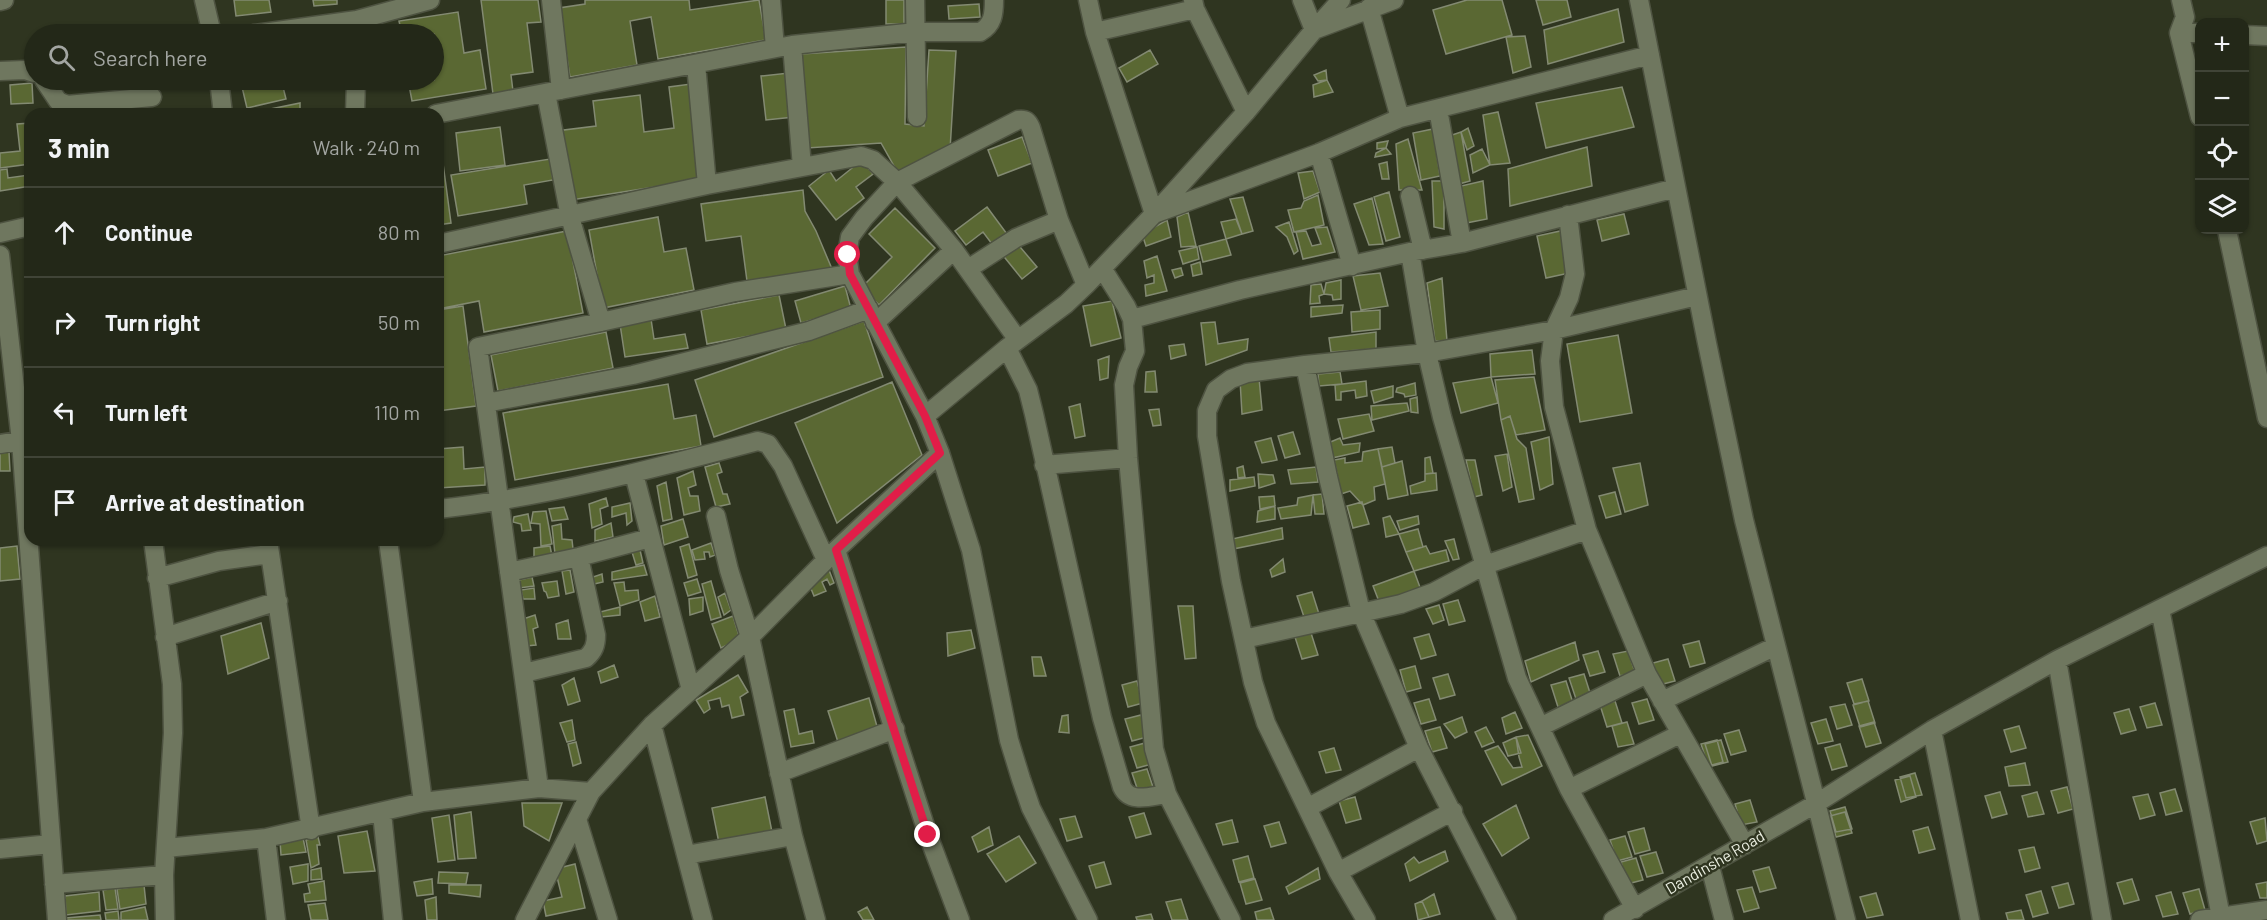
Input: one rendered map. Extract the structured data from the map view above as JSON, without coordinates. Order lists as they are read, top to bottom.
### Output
{
  "streets": {
    "street": ["Dandinshe Road"]
  },
  "page": {
    "map_buttons": ["+", "−"],
    "search": "Search here",
    "heading": ["3 min", "Walk · 240 m"],
    "list": [
      ["Continue", "80 m"],
      ["Turn right", "50 m"],
      ["Turn left", "110 m"],
      "Arrive at destination"
    ]
  }
}
